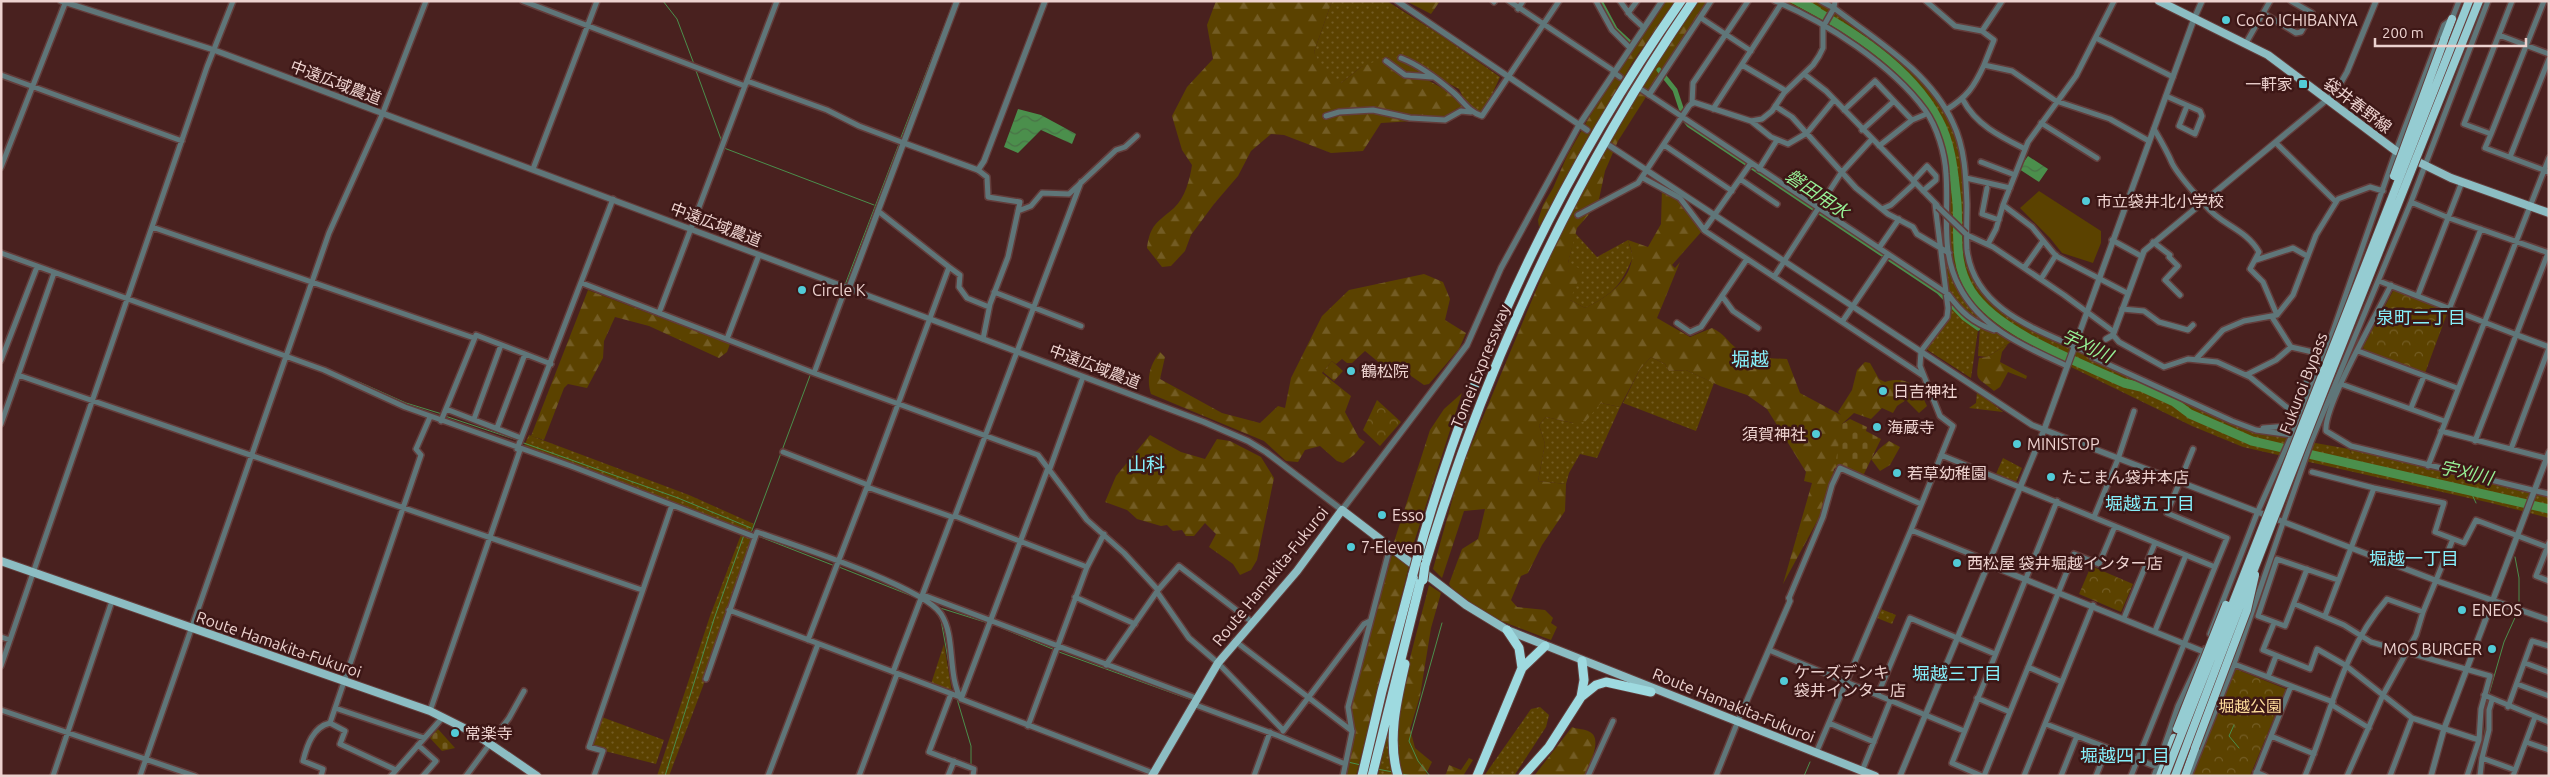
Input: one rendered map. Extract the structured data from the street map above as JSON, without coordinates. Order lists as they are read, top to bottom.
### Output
{
  "streets": {
    "highway": ["Tomei Expressway", "Fukuroi Bypass"],
    "main road": ["袋井春野線", "Route Hamakita-Fukuroi"],
    "street": ["中遠広域農道"]
  },
  "crossings": [
    ["中遠広域農道", "Route Hamakita-Fukuroi"]
  ],
  "districts": [
    "泉町二丁目",
    "堀越",
    "山科",
    "堀越五丁目",
    "堀越一丁目",
    "堀越三丁目",
    "堀越四丁目"
  ],
  "water": ["磐田用水", "宇刈川"],
  "parks": ["堀越公園"],
  "places": {
    "other": [
      "CoCo ICHIBANYA",
      "市立袋井北小学校",
      "Circle K",
      "鶴松院",
      "日吉神社",
      "海蔵寺",
      "須賀神社",
      "MINISTOP",
      "若草幼稚園",
      "たこまん袋井本店",
      "Esso",
      "7-Eleven",
      "西松屋 袋井堀越インター店",
      "ENEOS",
      "MOS BURGER",
      "ケーズデンキ 袋井インター店",
      "常楽寺"
    ],
    "transit": ["一軒家"]
  },
  "scale_bar": "200 m"
}
